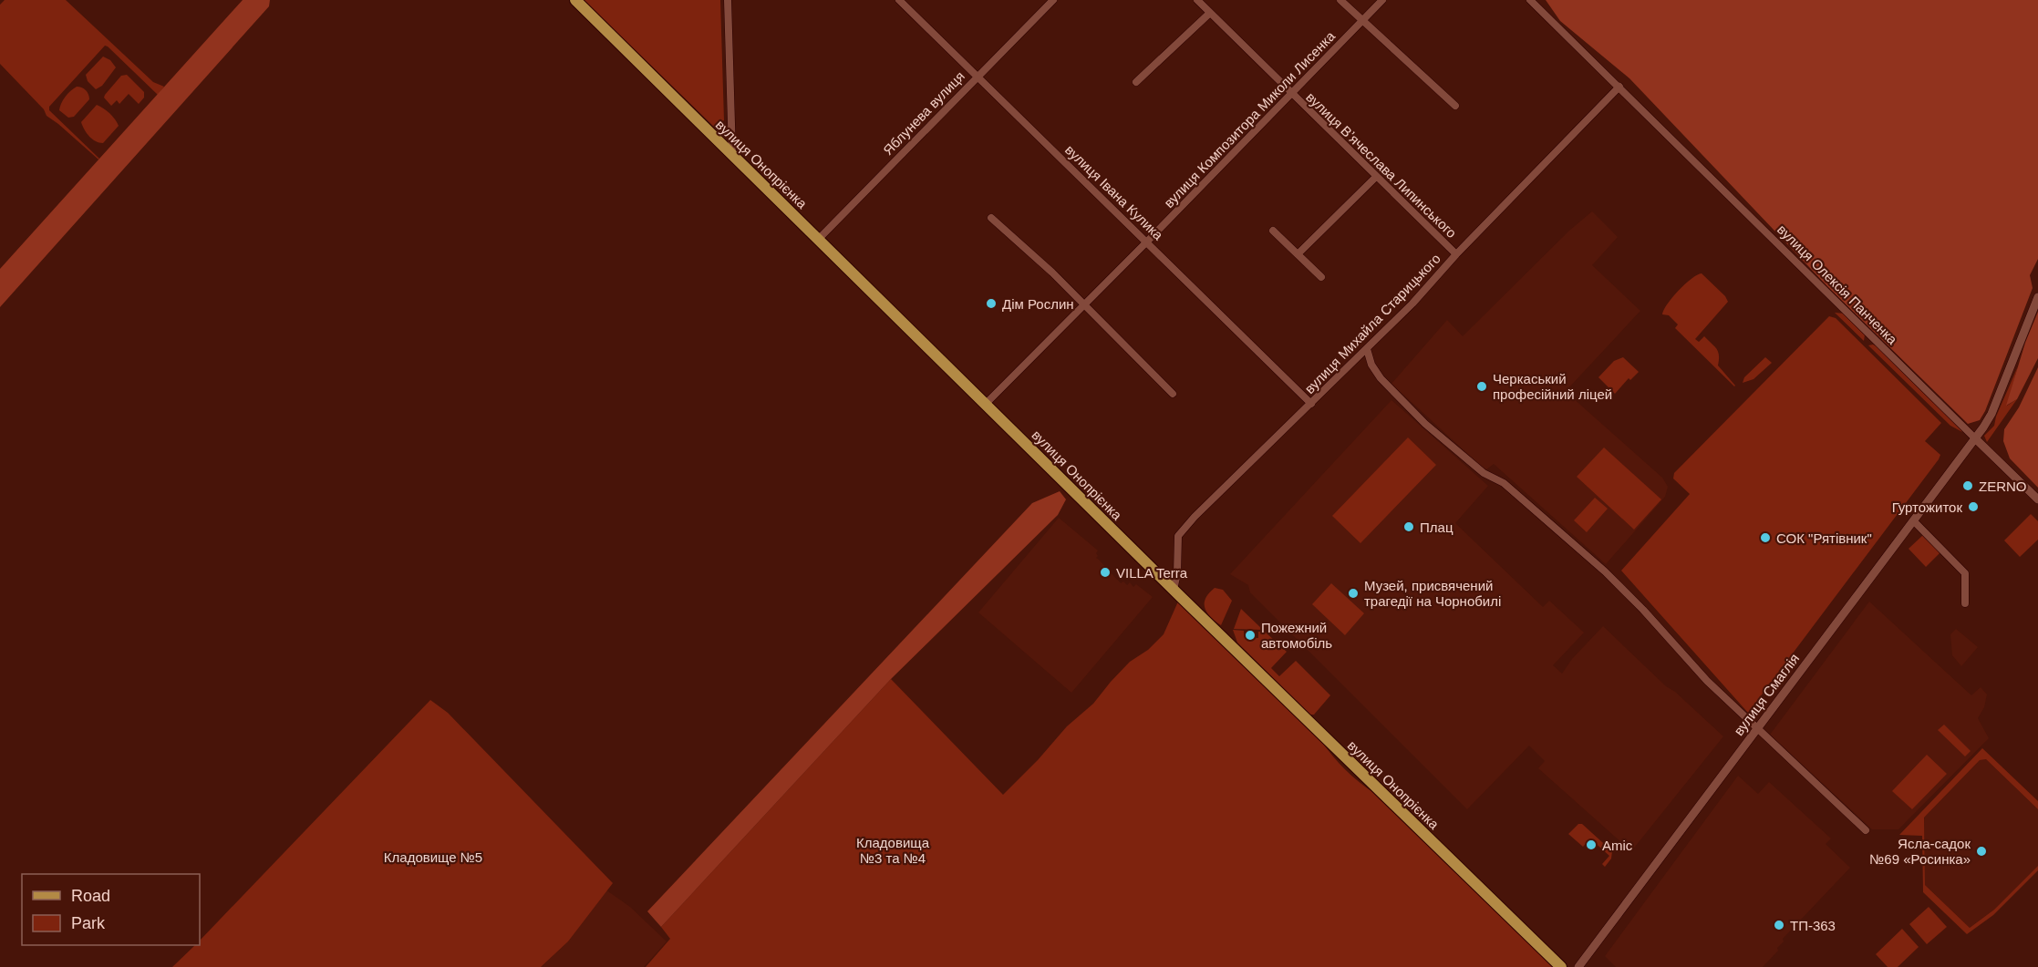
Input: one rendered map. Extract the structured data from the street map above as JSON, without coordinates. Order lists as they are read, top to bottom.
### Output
{
  "streets": {
    "main road": ["вулиця Онопрієнка"],
    "street": [
      "Яблунева вулиця",
      "вулиця Композитора Миколи Лисенка",
      "вулиця Вʼячеслава Липинського",
      "вулиця Івана Кулика",
      "вулиця Олексія Панченка",
      "вулиця Михайла Старицького",
      "вулиця Смаглія"
    ]
  },
  "crossings": [
    ["Яблунева вулиця", "вулиця Онопрієнка"],
    ["Яблунева вулиця", "вулиця Івана Кулика"],
    ["вулиця Композитора Миколи Лисенка", "вулиця Онопрієнка"],
    ["вулиця Композитора Миколи Лисенка", "вулиця Вʼячеслава Липинського"],
    ["вулиця Композитора Миколи Лисенка", "вулиця Івана Кулика"],
    ["вулиця Онопрієнка", "вулиця Михайла Старицького"],
    ["вулиця Вʼячеслава Липинського", "вулиця Михайла Старицького"],
    ["вулиця Івана Кулика", "вулиця Михайла Старицького"],
    ["вулиця Олексія Панченка", "вулиця Михайла Старицького"],
    ["вулиця Олексія Панченка", "вулиця Смаглія"]
  ],
  "parks": ["Кладовища №3 та №4", "Кладовище №5"],
  "places": [
    "Дім Рослин",
    "Черкаський професійний ліцей",
    "ZERNO",
    "Гуртожиток",
    "Плац",
    "СОК \"Рятівник\"",
    "VILLA Terra",
    "Музей, присвячений трагедії на Чорнобилі",
    "Пожежний автомобіль",
    "Amic",
    "Ясла-садок №69 «Росинка»",
    "ТП-363"
  ],
  "legend": ["Road", "Park"]
}
